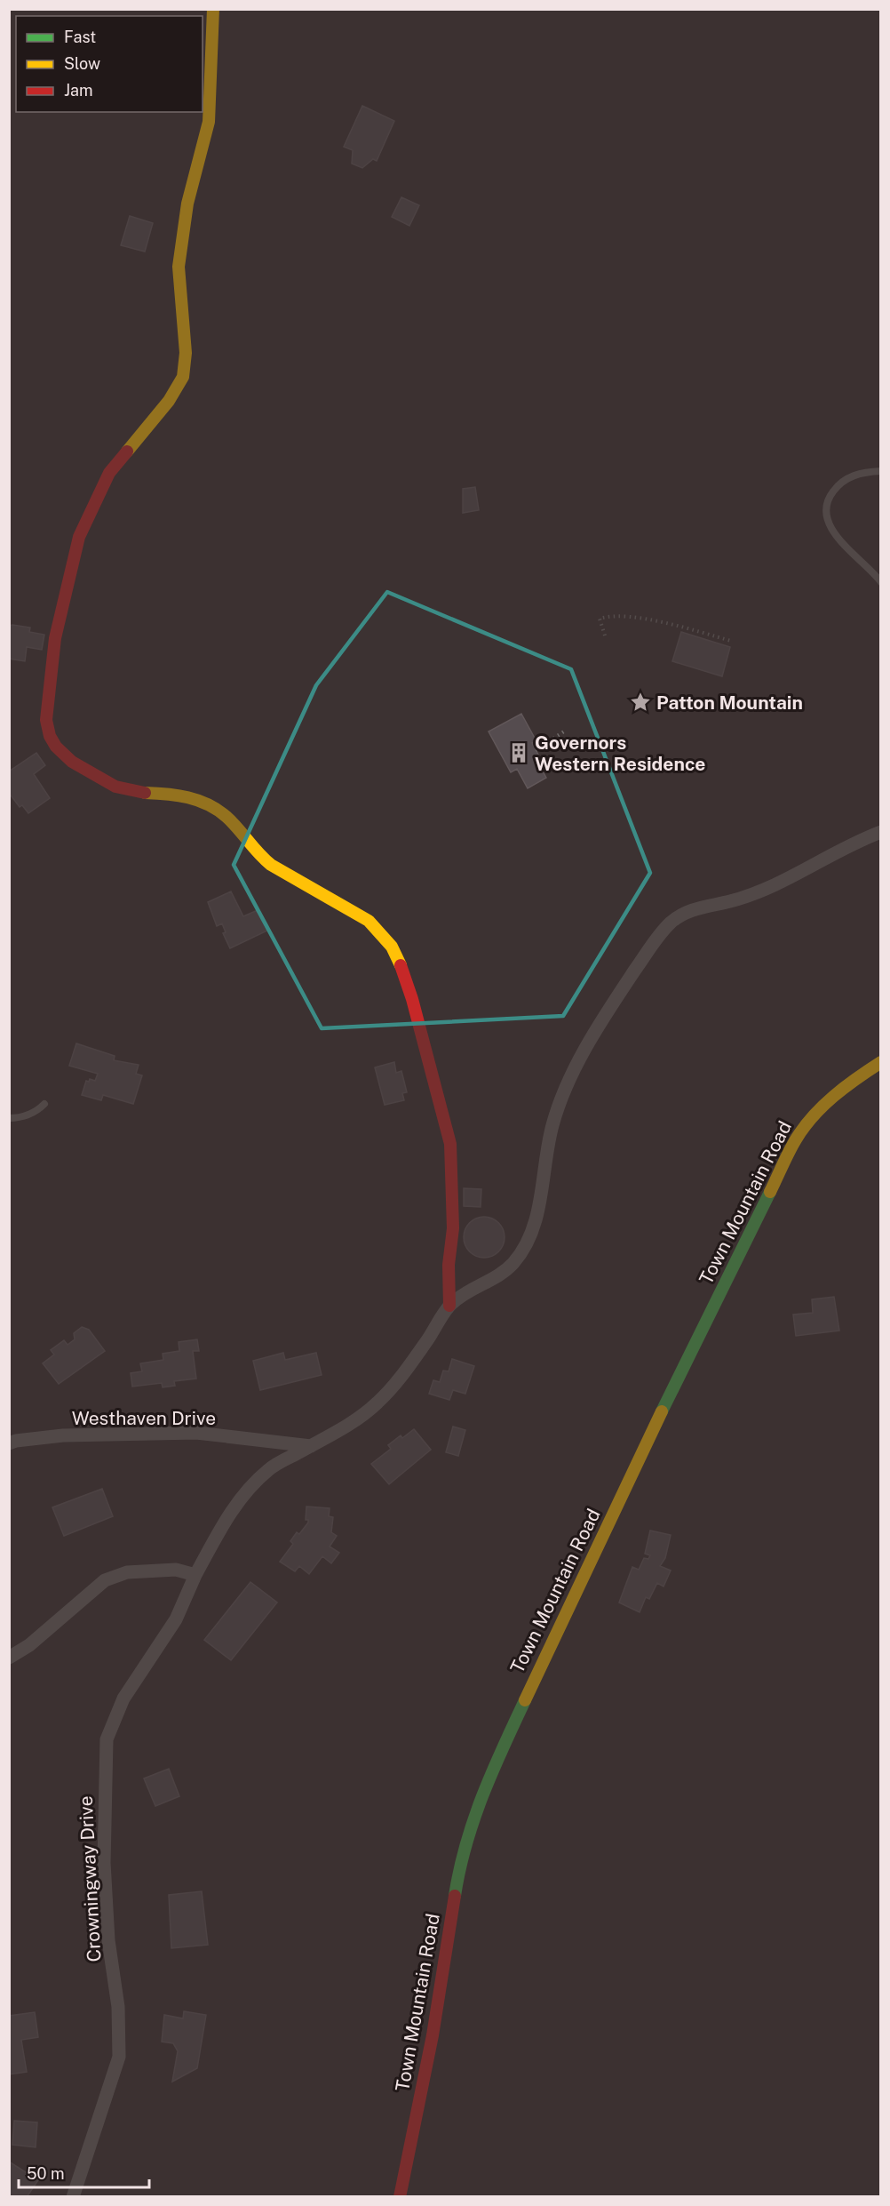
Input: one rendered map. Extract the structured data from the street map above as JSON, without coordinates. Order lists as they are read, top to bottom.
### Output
{
  "streets": {
    "street": ["Town Mountain Road", "Westhaven Drive", "Crowningway Drive"]
  },
  "crossings": [
    ["Westhaven Drive", "Crowningway Drive"]
  ],
  "places": {
    "place": ["Patton Mountain"],
    "building": ["Governors Western Residence"]
  },
  "legend": ["Fast", "Slow", "Jam"],
  "scale_bar": "50 m"
}
